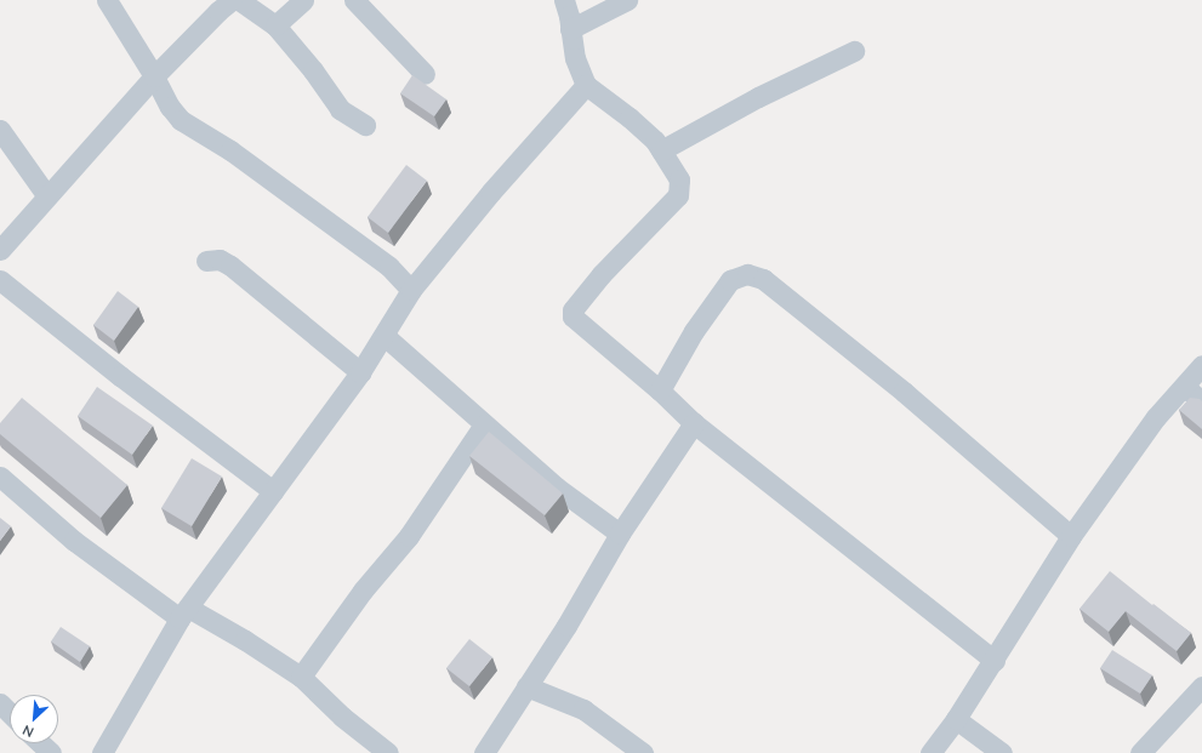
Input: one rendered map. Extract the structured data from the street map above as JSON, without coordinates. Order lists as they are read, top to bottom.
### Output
{
  "north": "bottom left"
}
